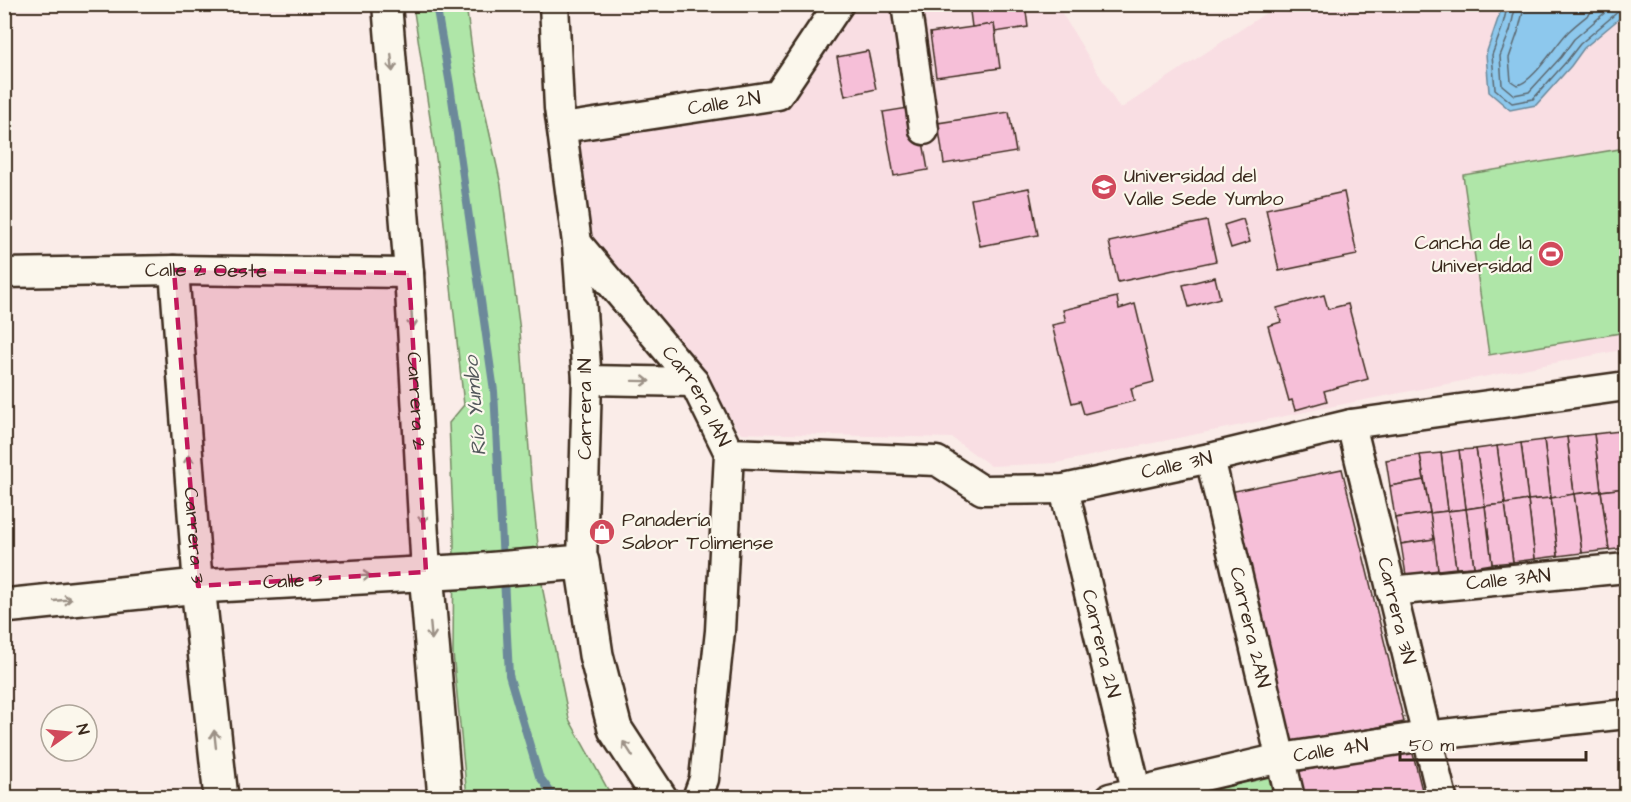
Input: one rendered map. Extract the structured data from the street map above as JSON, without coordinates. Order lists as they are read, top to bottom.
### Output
{
  "streets": {
    "street": [
      "Calle 2N",
      "Calle 2 Oeste",
      "Carrera 1AN",
      "Carrera 2",
      "Carrera 1N",
      "Calle 3N",
      "Carrera 3",
      "Calle 3",
      "Calle 3AN",
      "Carrera 3N",
      "Carrera 2AN",
      "Carrera 2N",
      "Calle 4N"
    ]
  },
  "crossings": [
    ["Calle 2N", "Carrera 1N"],
    ["Calle 2 Oeste", "Carrera 2"],
    ["Calle 2 Oeste", "Carrera 3"],
    ["Carrera 1AN", "Carrera 1N"],
    ["Carrera 1AN", "Calle 3N"],
    ["Carrera 2", "Calle 3"],
    ["Carrera 1N", "Calle 3"],
    ["Calle 3N", "Carrera 3N"],
    ["Calle 3N", "Carrera 2AN"],
    ["Calle 3N", "Carrera 2N"],
    ["Carrera 3", "Calle 3"],
    ["Calle 3AN", "Carrera 3N"],
    ["Carrera 3N", "Calle 4N"],
    ["Carrera 2AN", "Calle 4N"],
    ["Carrera 2N", "Calle 4N"]
  ],
  "one_way": ["Carrera 2", "Carrera 3", "Calle 3"],
  "water": ["Río Yumbo"],
  "places": {
    "school or university": ["Universidad del Valle Sede Yumbo"],
    "sports": ["Cancha de la Universidad"],
    "shop": ["Panadería Sabor Tolimense"]
  },
  "scale_bar": "50 m",
  "north": "right"
}
